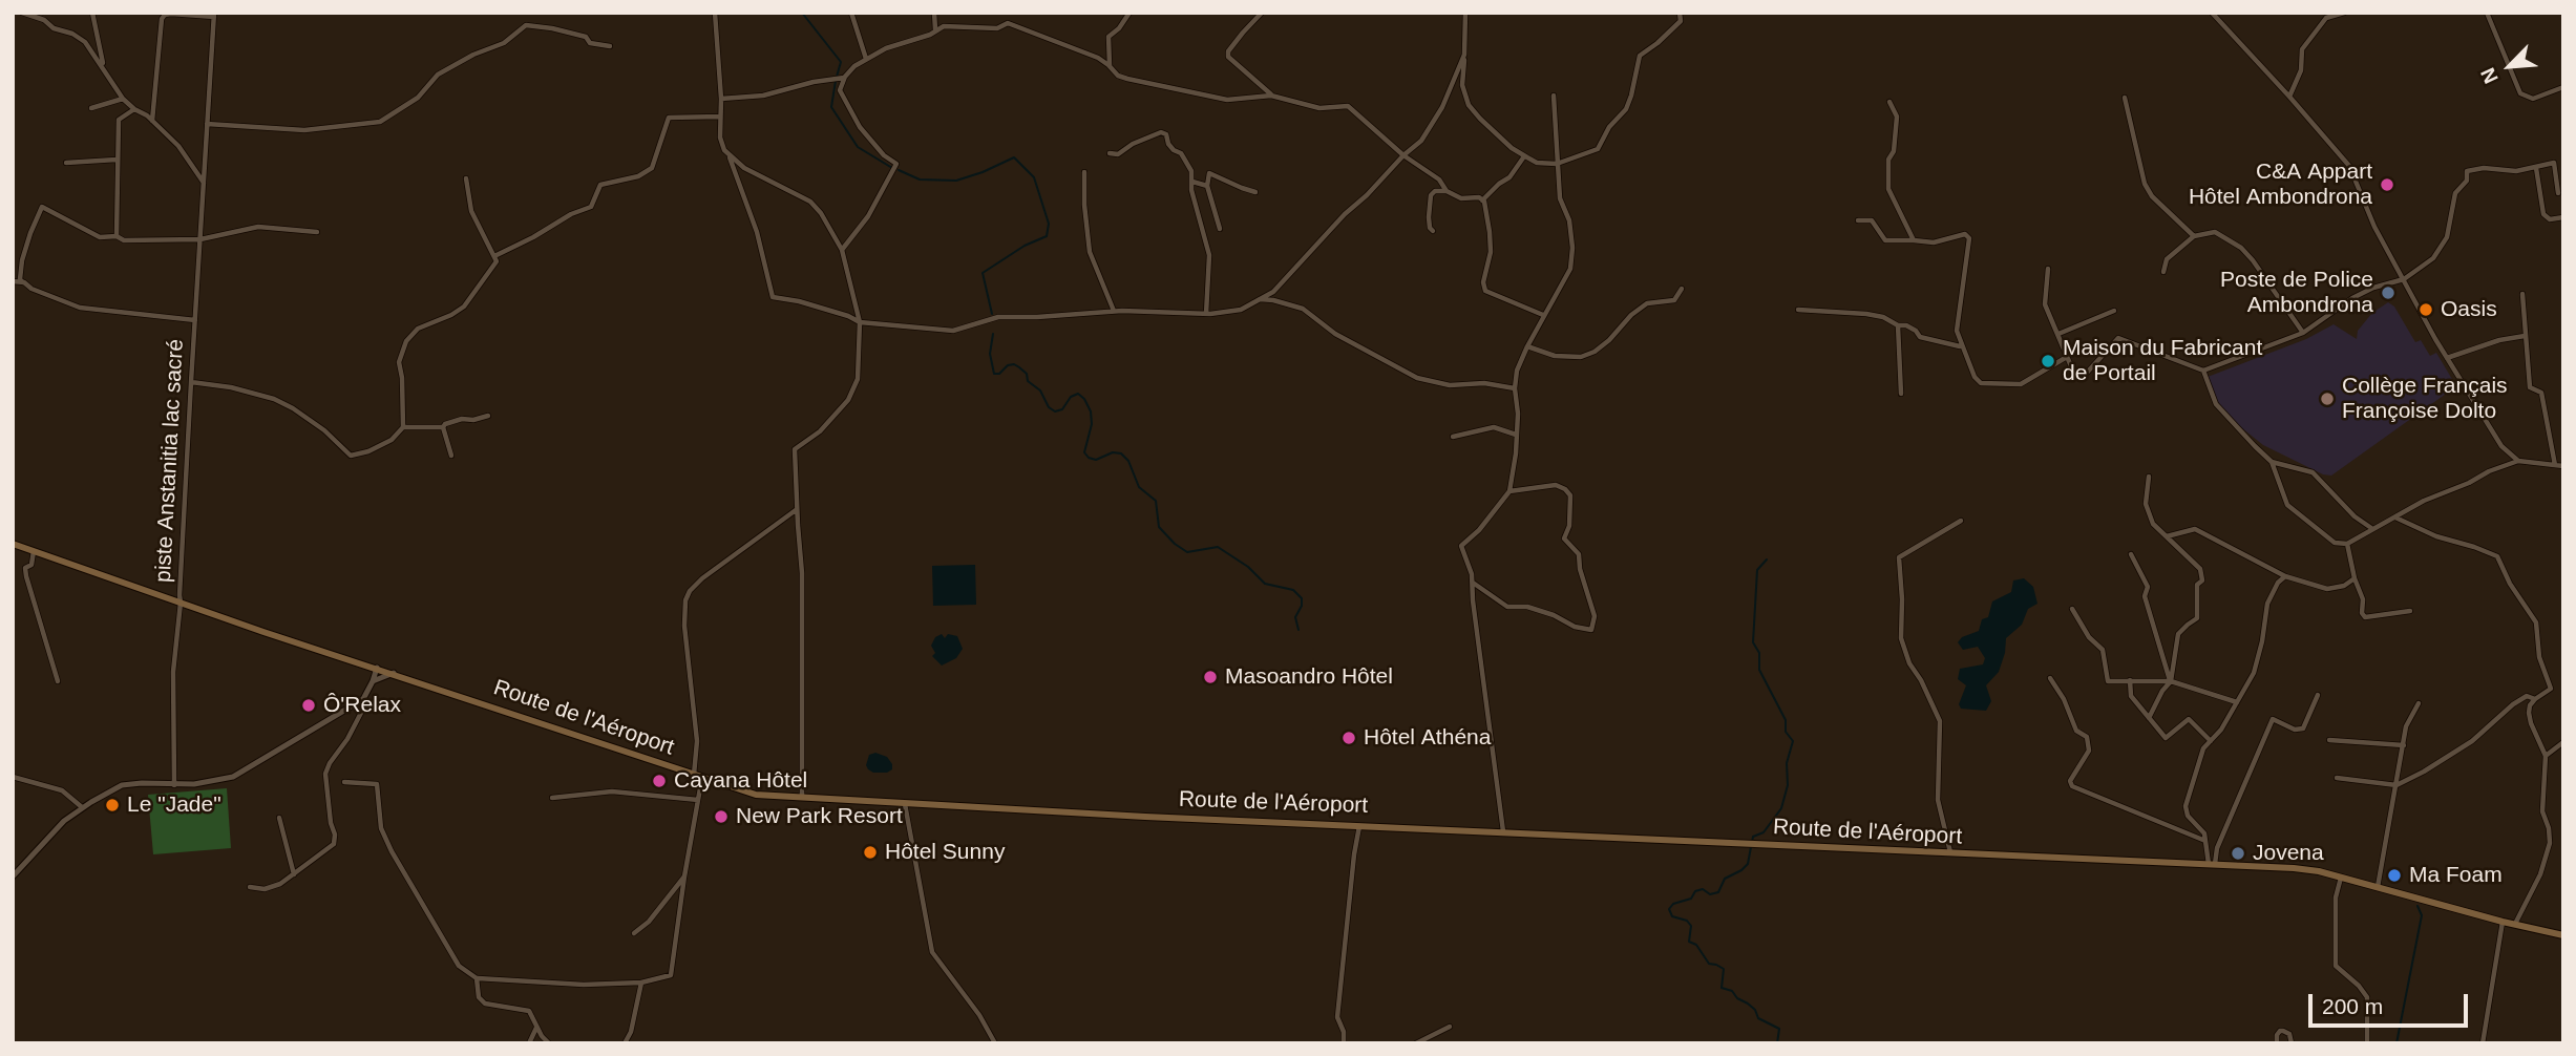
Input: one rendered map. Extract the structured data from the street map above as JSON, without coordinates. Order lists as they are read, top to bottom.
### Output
{
  "streets": {
    "main road": ["Route de l'Aéroport"],
    "street": ["piste Anstanitia lac sacré"]
  },
  "crossings": [
    ["piste Anstanitia lac sacré", "Route de l'Aéroport"]
  ],
  "places": [
    "C&A Appart Hôtel Ambondrona",
    "Poste de Police Ambondrona",
    "Oasis",
    "Maison du Fabricant de Portail",
    "Collège Français Françoise Dolto",
    "Masoandro Hôtel",
    "Ô'Relax",
    "Hôtel Athéna",
    "Cayana Hôtel",
    "Le \"Jade\"",
    "New Park Resort",
    "Hôtel Sunny",
    "Jovena",
    "Ma Foam"
  ],
  "scale_bar": "200 m",
  "north": "bottom left"
}
